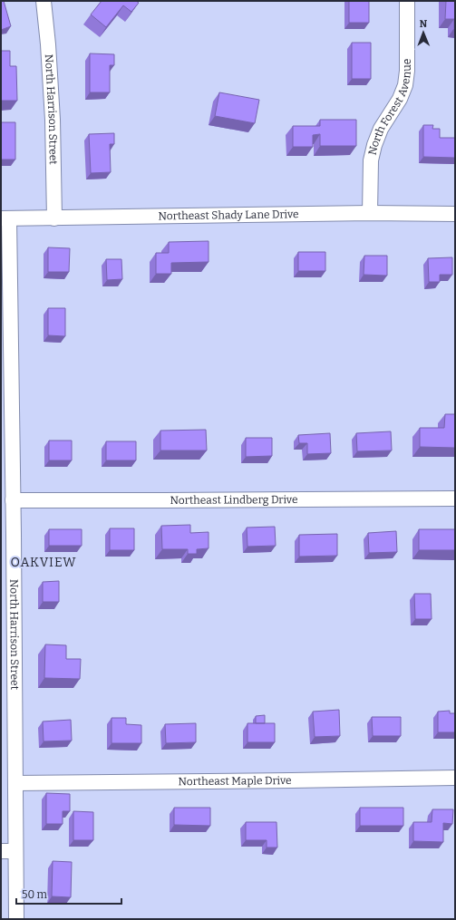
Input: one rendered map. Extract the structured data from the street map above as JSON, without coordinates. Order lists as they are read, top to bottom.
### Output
{
  "streets": {
    "street": [
      "North Forest Avenue",
      "North Harrison Street",
      "Northeast Shady Lane Drive",
      "Northeast Lindberg Drive",
      "Northeast Maple Drive"
    ]
  },
  "crossings": [
    ["North Forest Avenue", "Northeast Shady Lane Drive"],
    ["North Harrison Street", "Northeast Shady Lane Drive"],
    ["North Harrison Street", "Northeast Lindberg Drive"],
    ["North Harrison Street", "Northeast Maple Drive"]
  ],
  "districts": ["OAKVIEW"],
  "scale_bar": "50 m",
  "north": "top"
}
